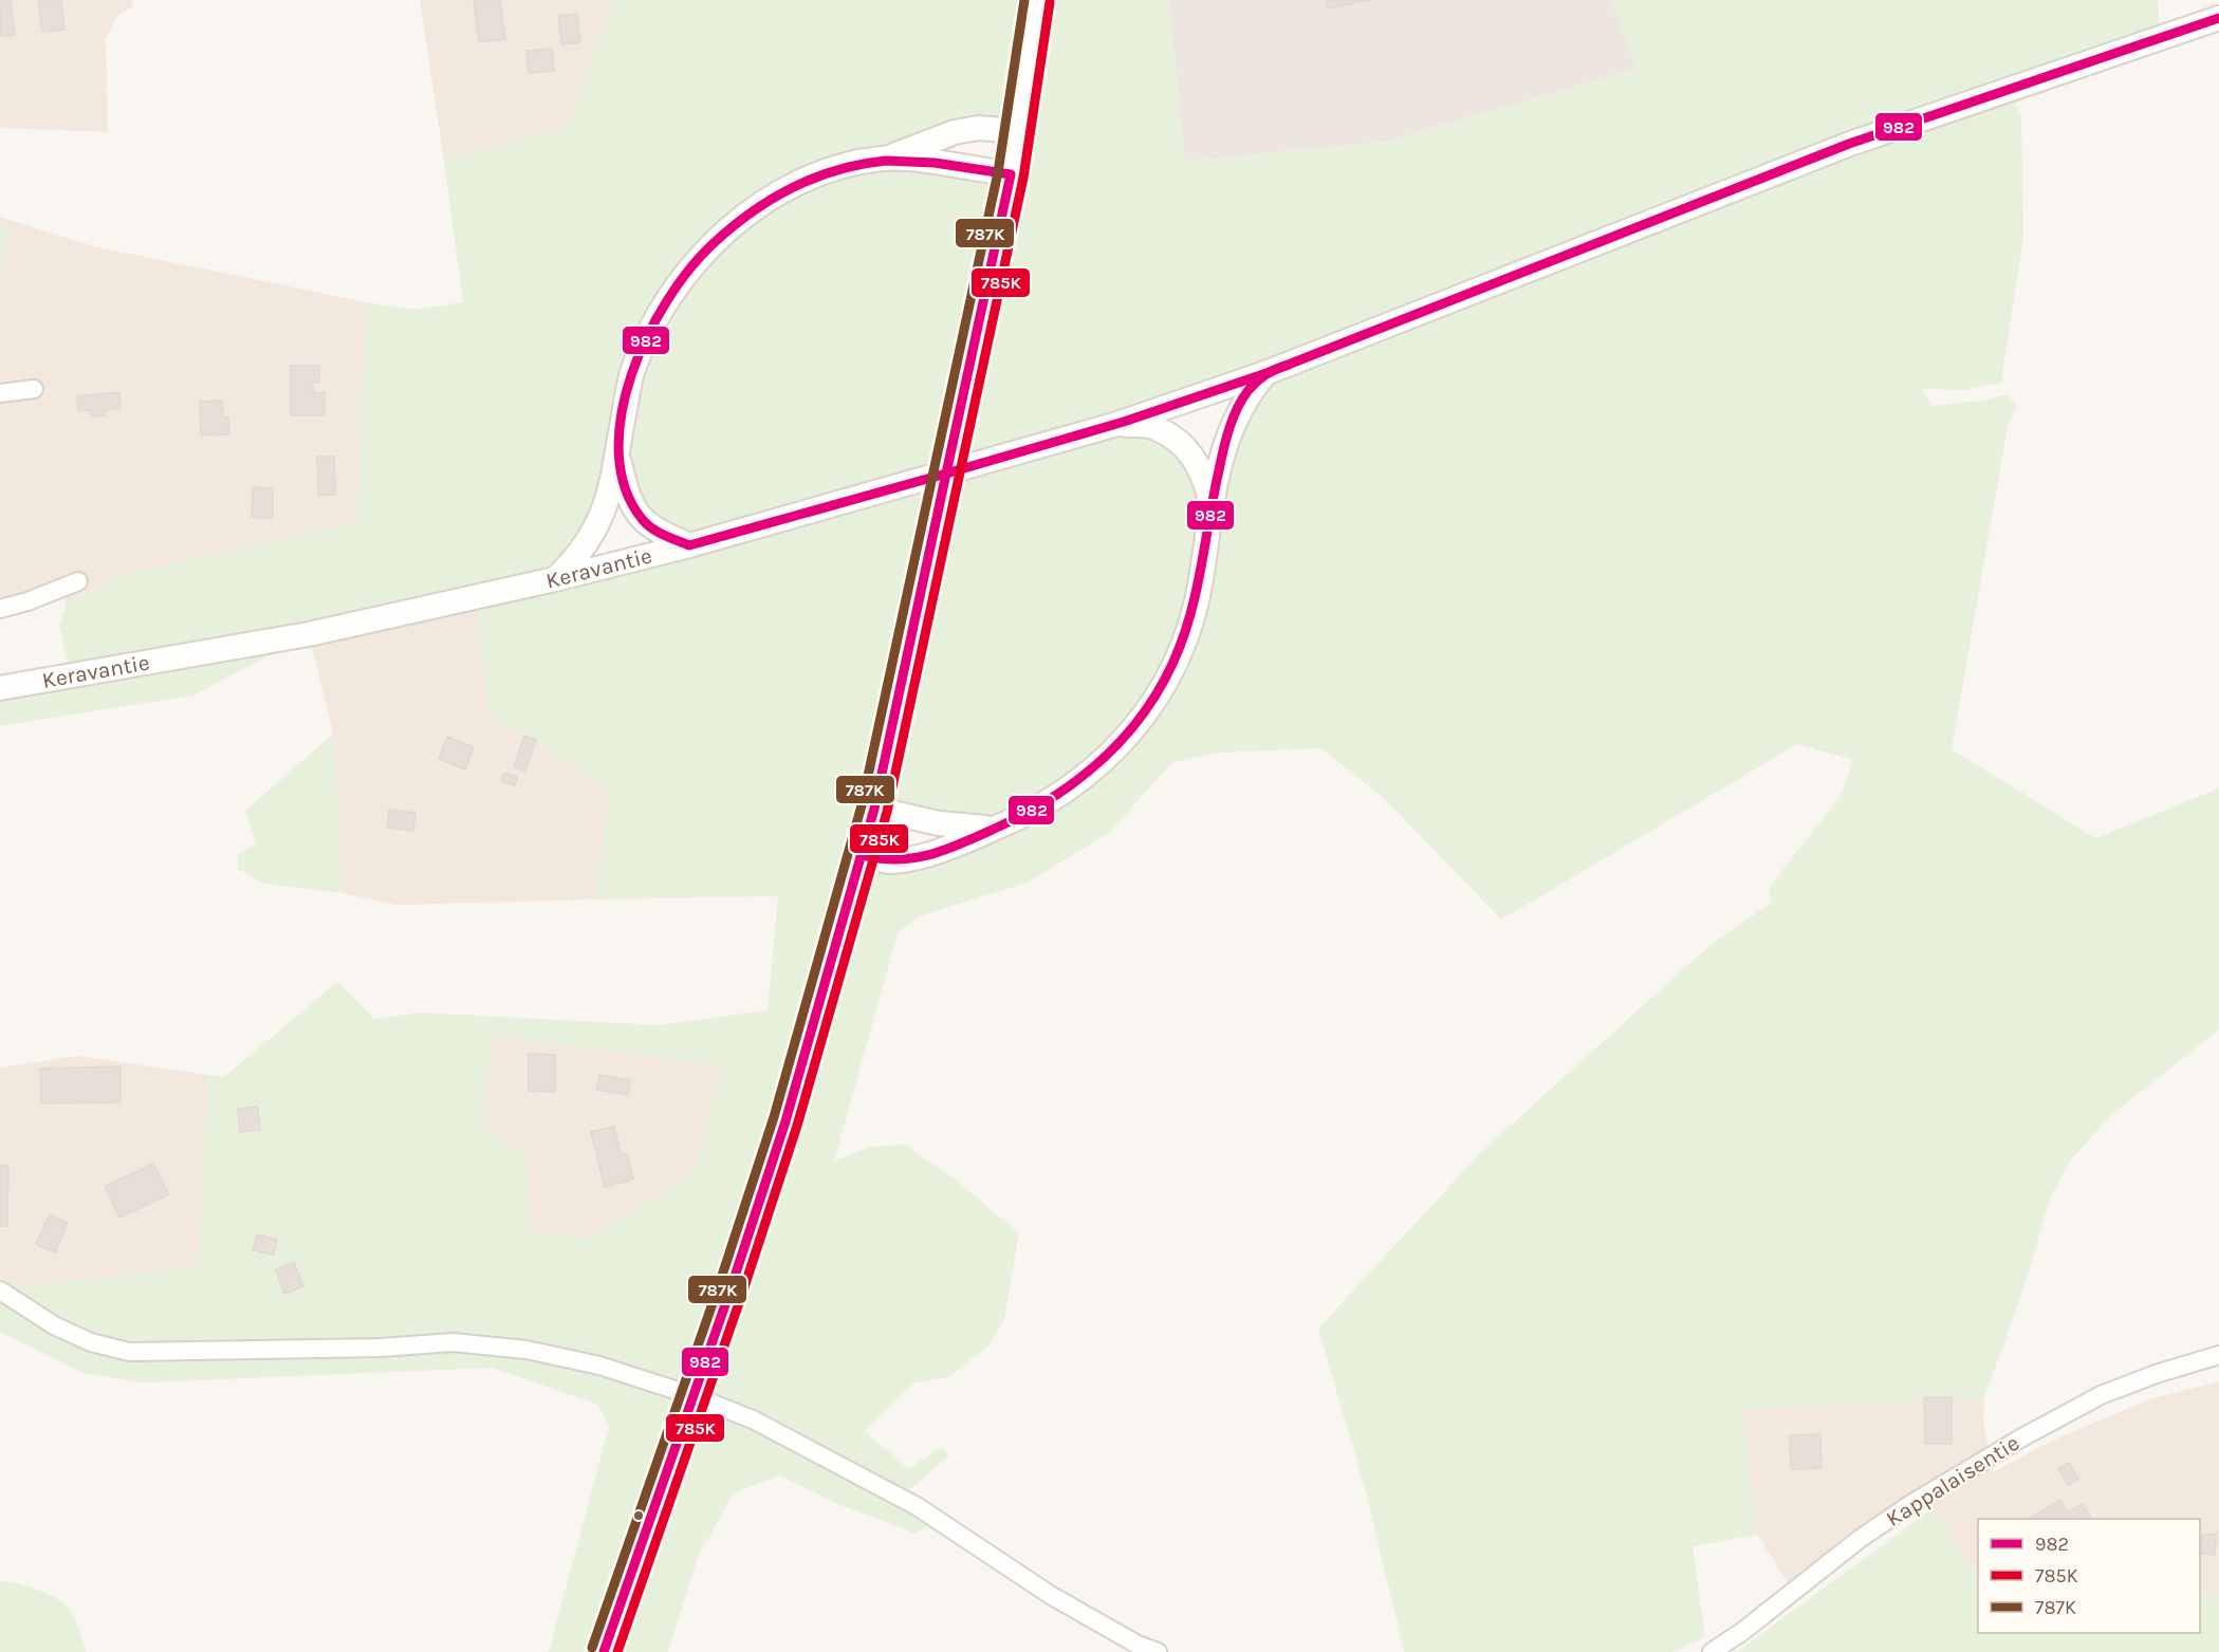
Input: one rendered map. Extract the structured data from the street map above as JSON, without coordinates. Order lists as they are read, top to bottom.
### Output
{
  "streets": {
    "main road": ["Keravantie"],
    "street": ["Kappalaisentie"]
  },
  "lines": ["transit line 787K", "transit line 785K", "transit line 982"],
  "legend": ["982", "785K", "787K"]
}
